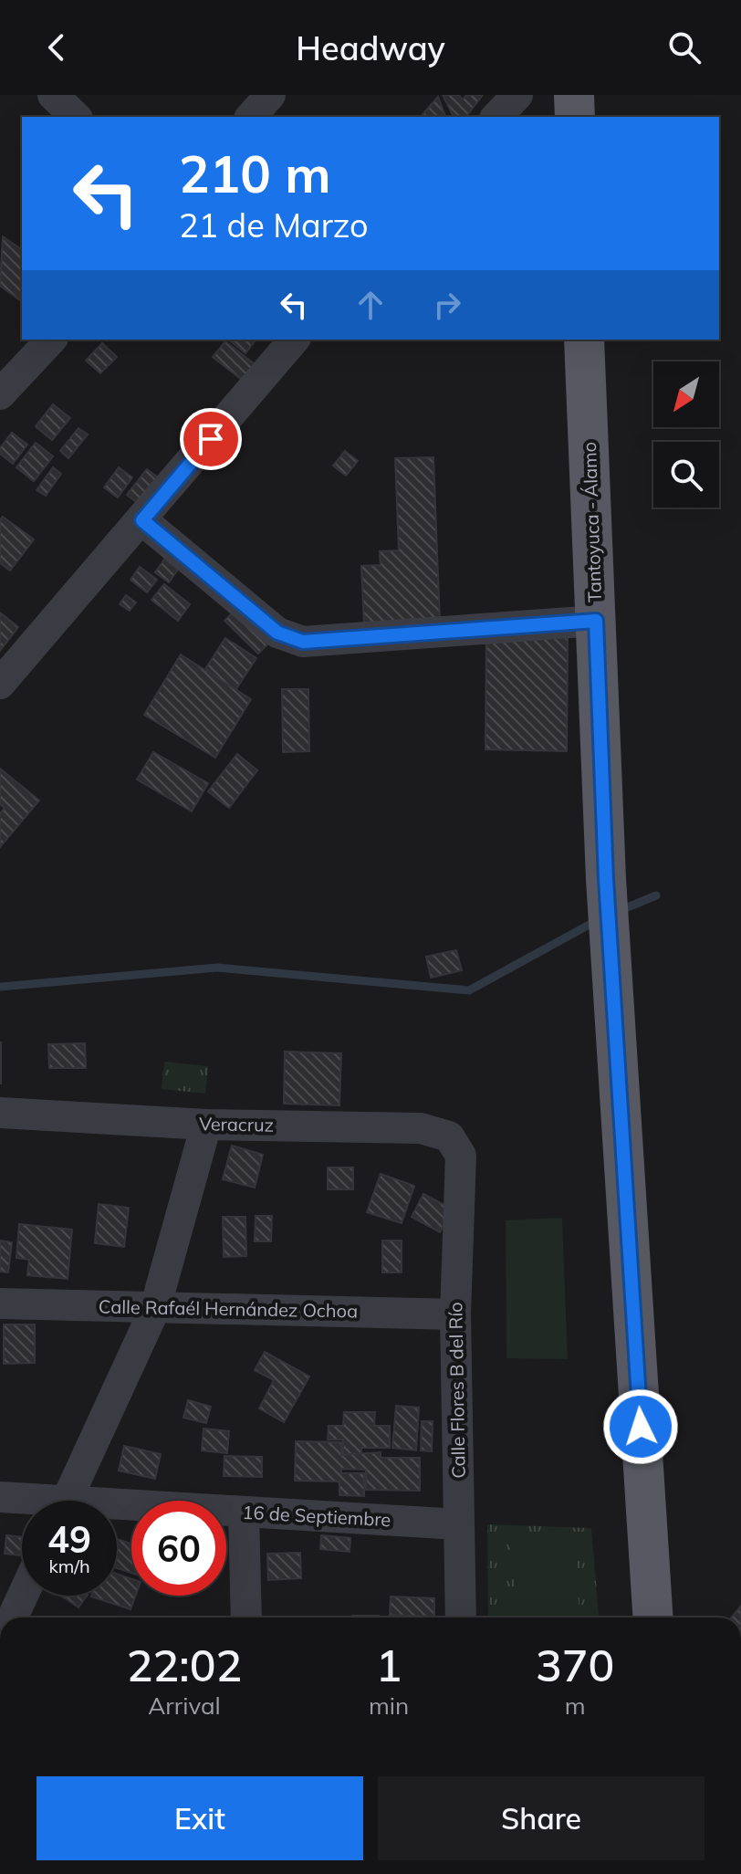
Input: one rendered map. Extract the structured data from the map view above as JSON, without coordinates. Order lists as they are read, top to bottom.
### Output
{
  "streets": {
    "main road": ["Tantoyuca - Álamo"],
    "street": [
      "Veracruz",
      "Calle Rafaél Hernández Ochoa",
      "Calle Flores B del Río",
      "16 de Septiembre"
    ]
  },
  "crossings": [
    ["Veracruz", "Calle Flores B del Río"],
    ["Calle Rafaél Hernández Ochoa", "Calle Flores B del Río"],
    ["Calle Flores B del Río", "16 de Septiembre"]
  ],
  "north": "bottom left",
  "page": {
    "header": "Headway",
    "turn": ["210 m", "21 de Marzo"],
    "speed": "49 km/h",
    "limit": "60",
    "eta": [
      "22:02",
      "Arrival",
      "1",
      "min",
      "370",
      "m"
    ],
    "buttons": ["Exit", "Share"]
  }
}
